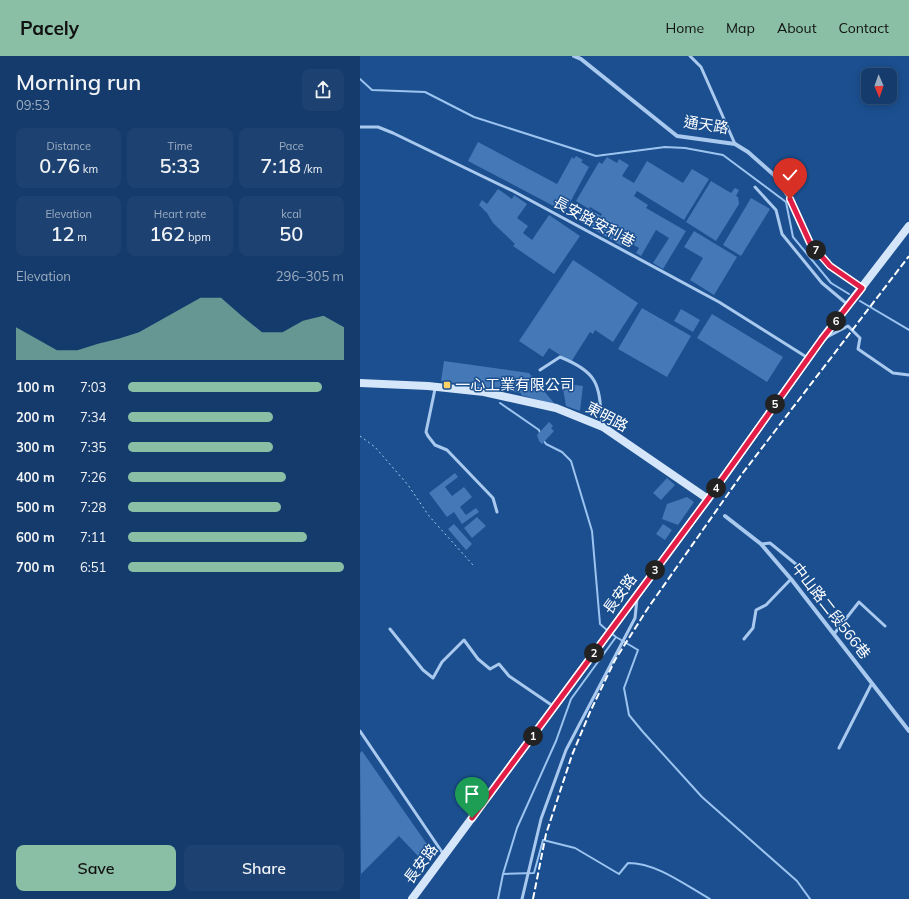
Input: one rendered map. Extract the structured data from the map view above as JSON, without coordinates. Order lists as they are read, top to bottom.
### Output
{
  "streets": {
    "main road": ["東明路", "長安路"],
    "street": ["通天路", "中山路二段566巷"],
    "lane": ["長安路安利巷"]
  },
  "crossings": [
    ["長安路安利巷", "長安路"],
    ["東明路", "長安路"]
  ],
  "places": {
    "transit": ["一心工業有限公司"]
  },
  "north": "bottom",
  "page": {
    "header": "Pacely",
    "nav": [
      "Home",
      "Map",
      "About",
      "Contact"
    ],
    "heading": ["Morning run", "09:53"],
    "stats": [
      ["Distance", "0.76 km"],
      ["Time", "5:33"],
      ["Pace", "7:18 /km"],
      ["Elevation", "12 m"],
      ["Heart rate", "162 bpm"],
      ["kcal", "50"]
    ],
    "pins": [
      "7",
      "6",
      "5",
      "4",
      "3",
      "2",
      "1"
    ],
    "chart": ["Elevation", "296–305 m"],
    "list": [
      {
        "name": "100 m",
        "note": "7:03"
      },
      {
        "name": "200 m",
        "note": "7:34"
      },
      {
        "name": "300 m",
        "note": "7:35"
      },
      {
        "name": "400 m",
        "note": "7:26"
      },
      {
        "name": "500 m",
        "note": "7:28"
      },
      {
        "name": "600 m",
        "note": "7:11"
      },
      {
        "name": "700 m",
        "note": "6:51"
      }
    ],
    "buttons": ["Save", "Share"]
  }
}
